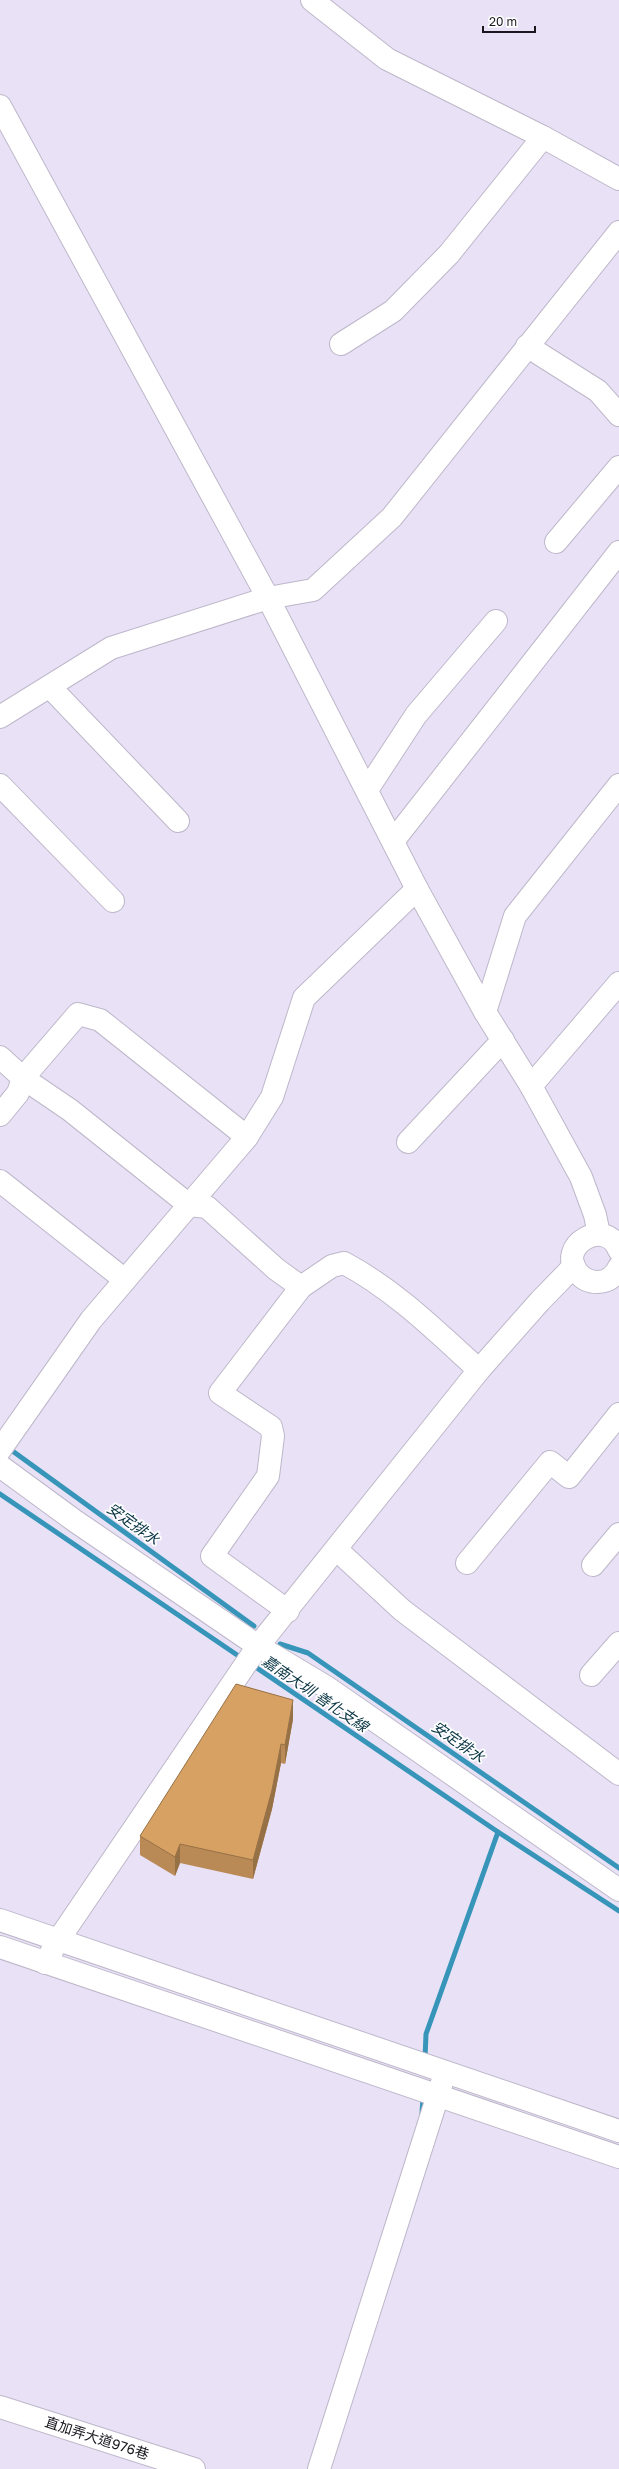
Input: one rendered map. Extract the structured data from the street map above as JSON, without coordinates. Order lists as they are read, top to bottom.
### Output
{
  "streets": {
    "street": ["直加弄大道976巷"]
  },
  "water": ["安定排水", "嘉南大圳 善化支線"],
  "scale_bar": "20 m"
}
